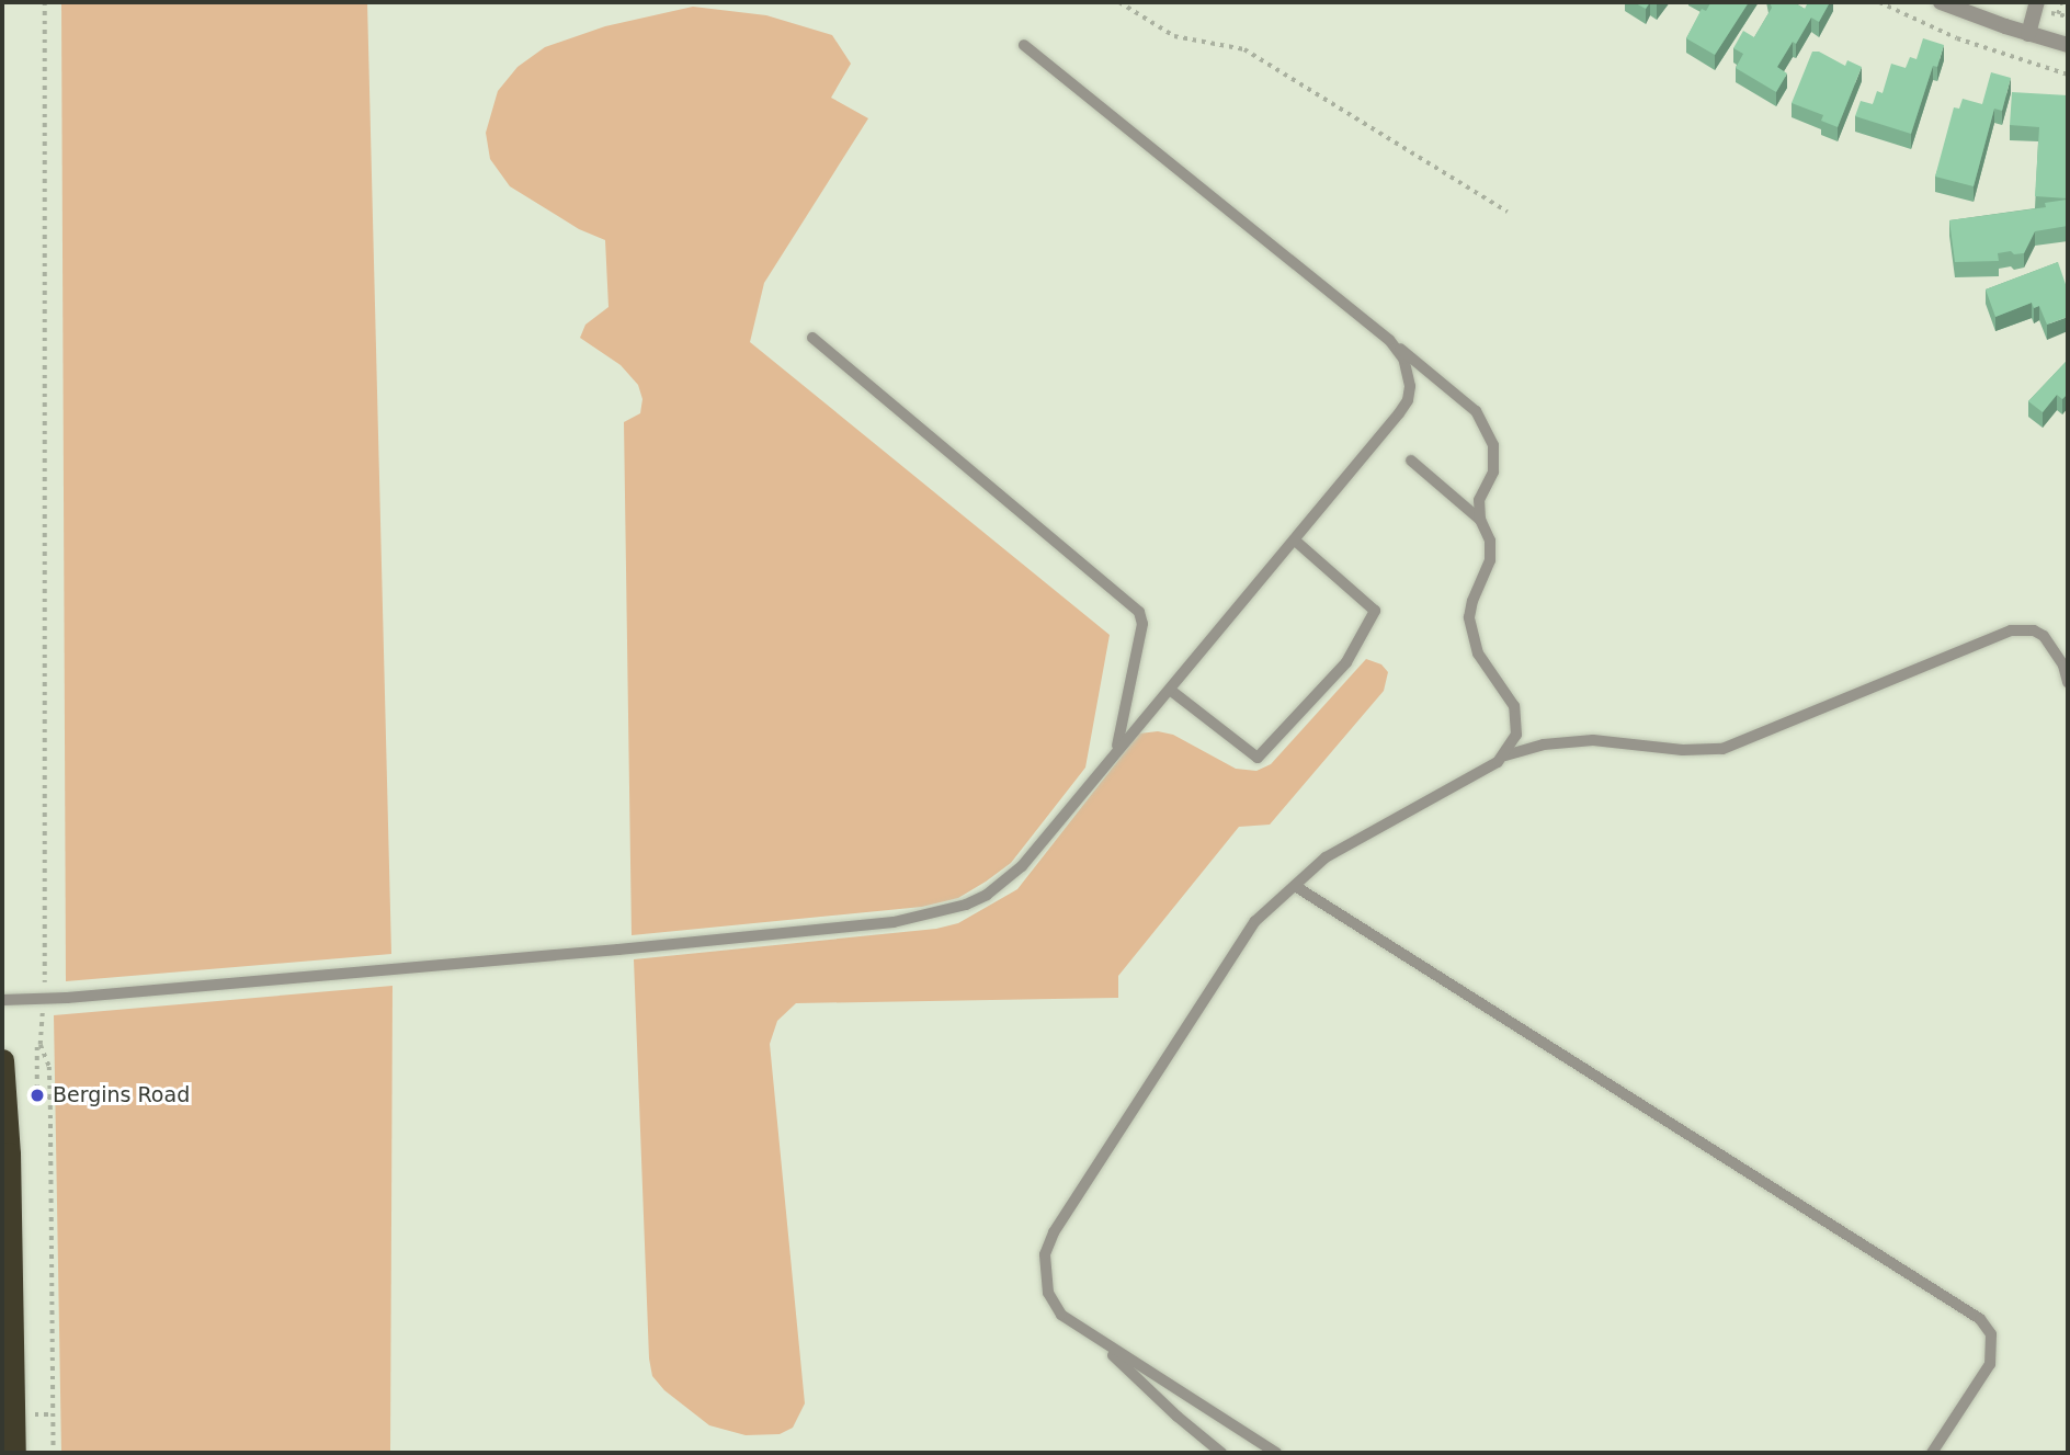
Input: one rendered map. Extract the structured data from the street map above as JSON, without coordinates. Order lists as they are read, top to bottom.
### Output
{
  "places": ["Bergins Road"]
}
